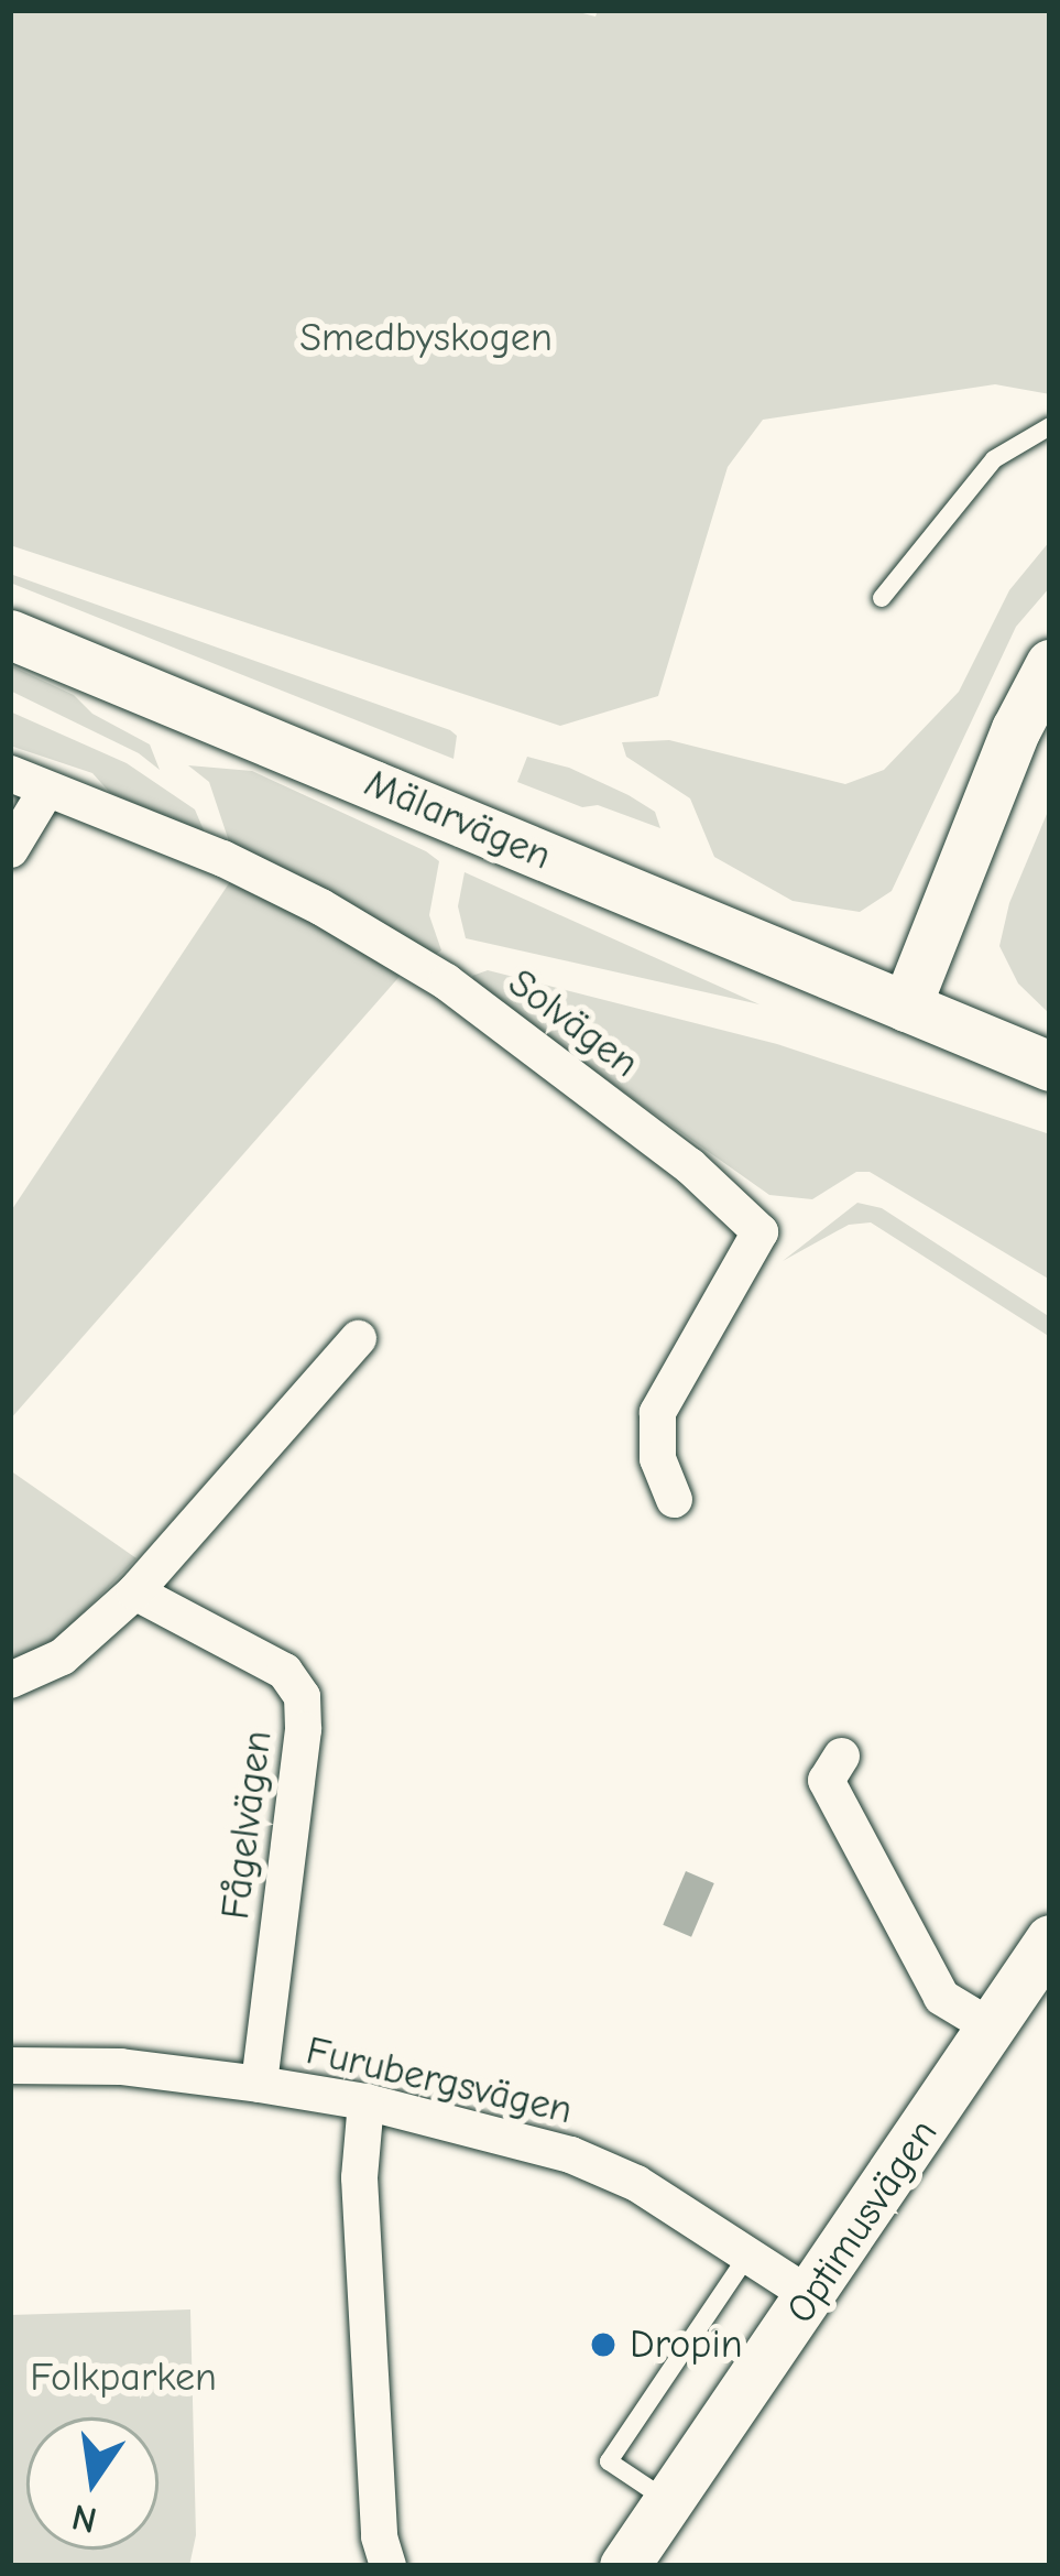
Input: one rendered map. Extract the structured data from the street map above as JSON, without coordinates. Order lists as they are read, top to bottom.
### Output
{
  "streets": {
    "main road": ["Mälarvägen", "Optimusvägen"],
    "street": ["Solvägen", "Fågelvägen", "Furubergsvägen"]
  },
  "crossings": [
    ["Fågelvägen", "Furubergsvägen"],
    ["Furubergsvägen", "Optimusvägen"]
  ],
  "parks": ["Smedbyskogen", "Folkparken"],
  "places": ["Dropin"],
  "north": "bottom"
}
